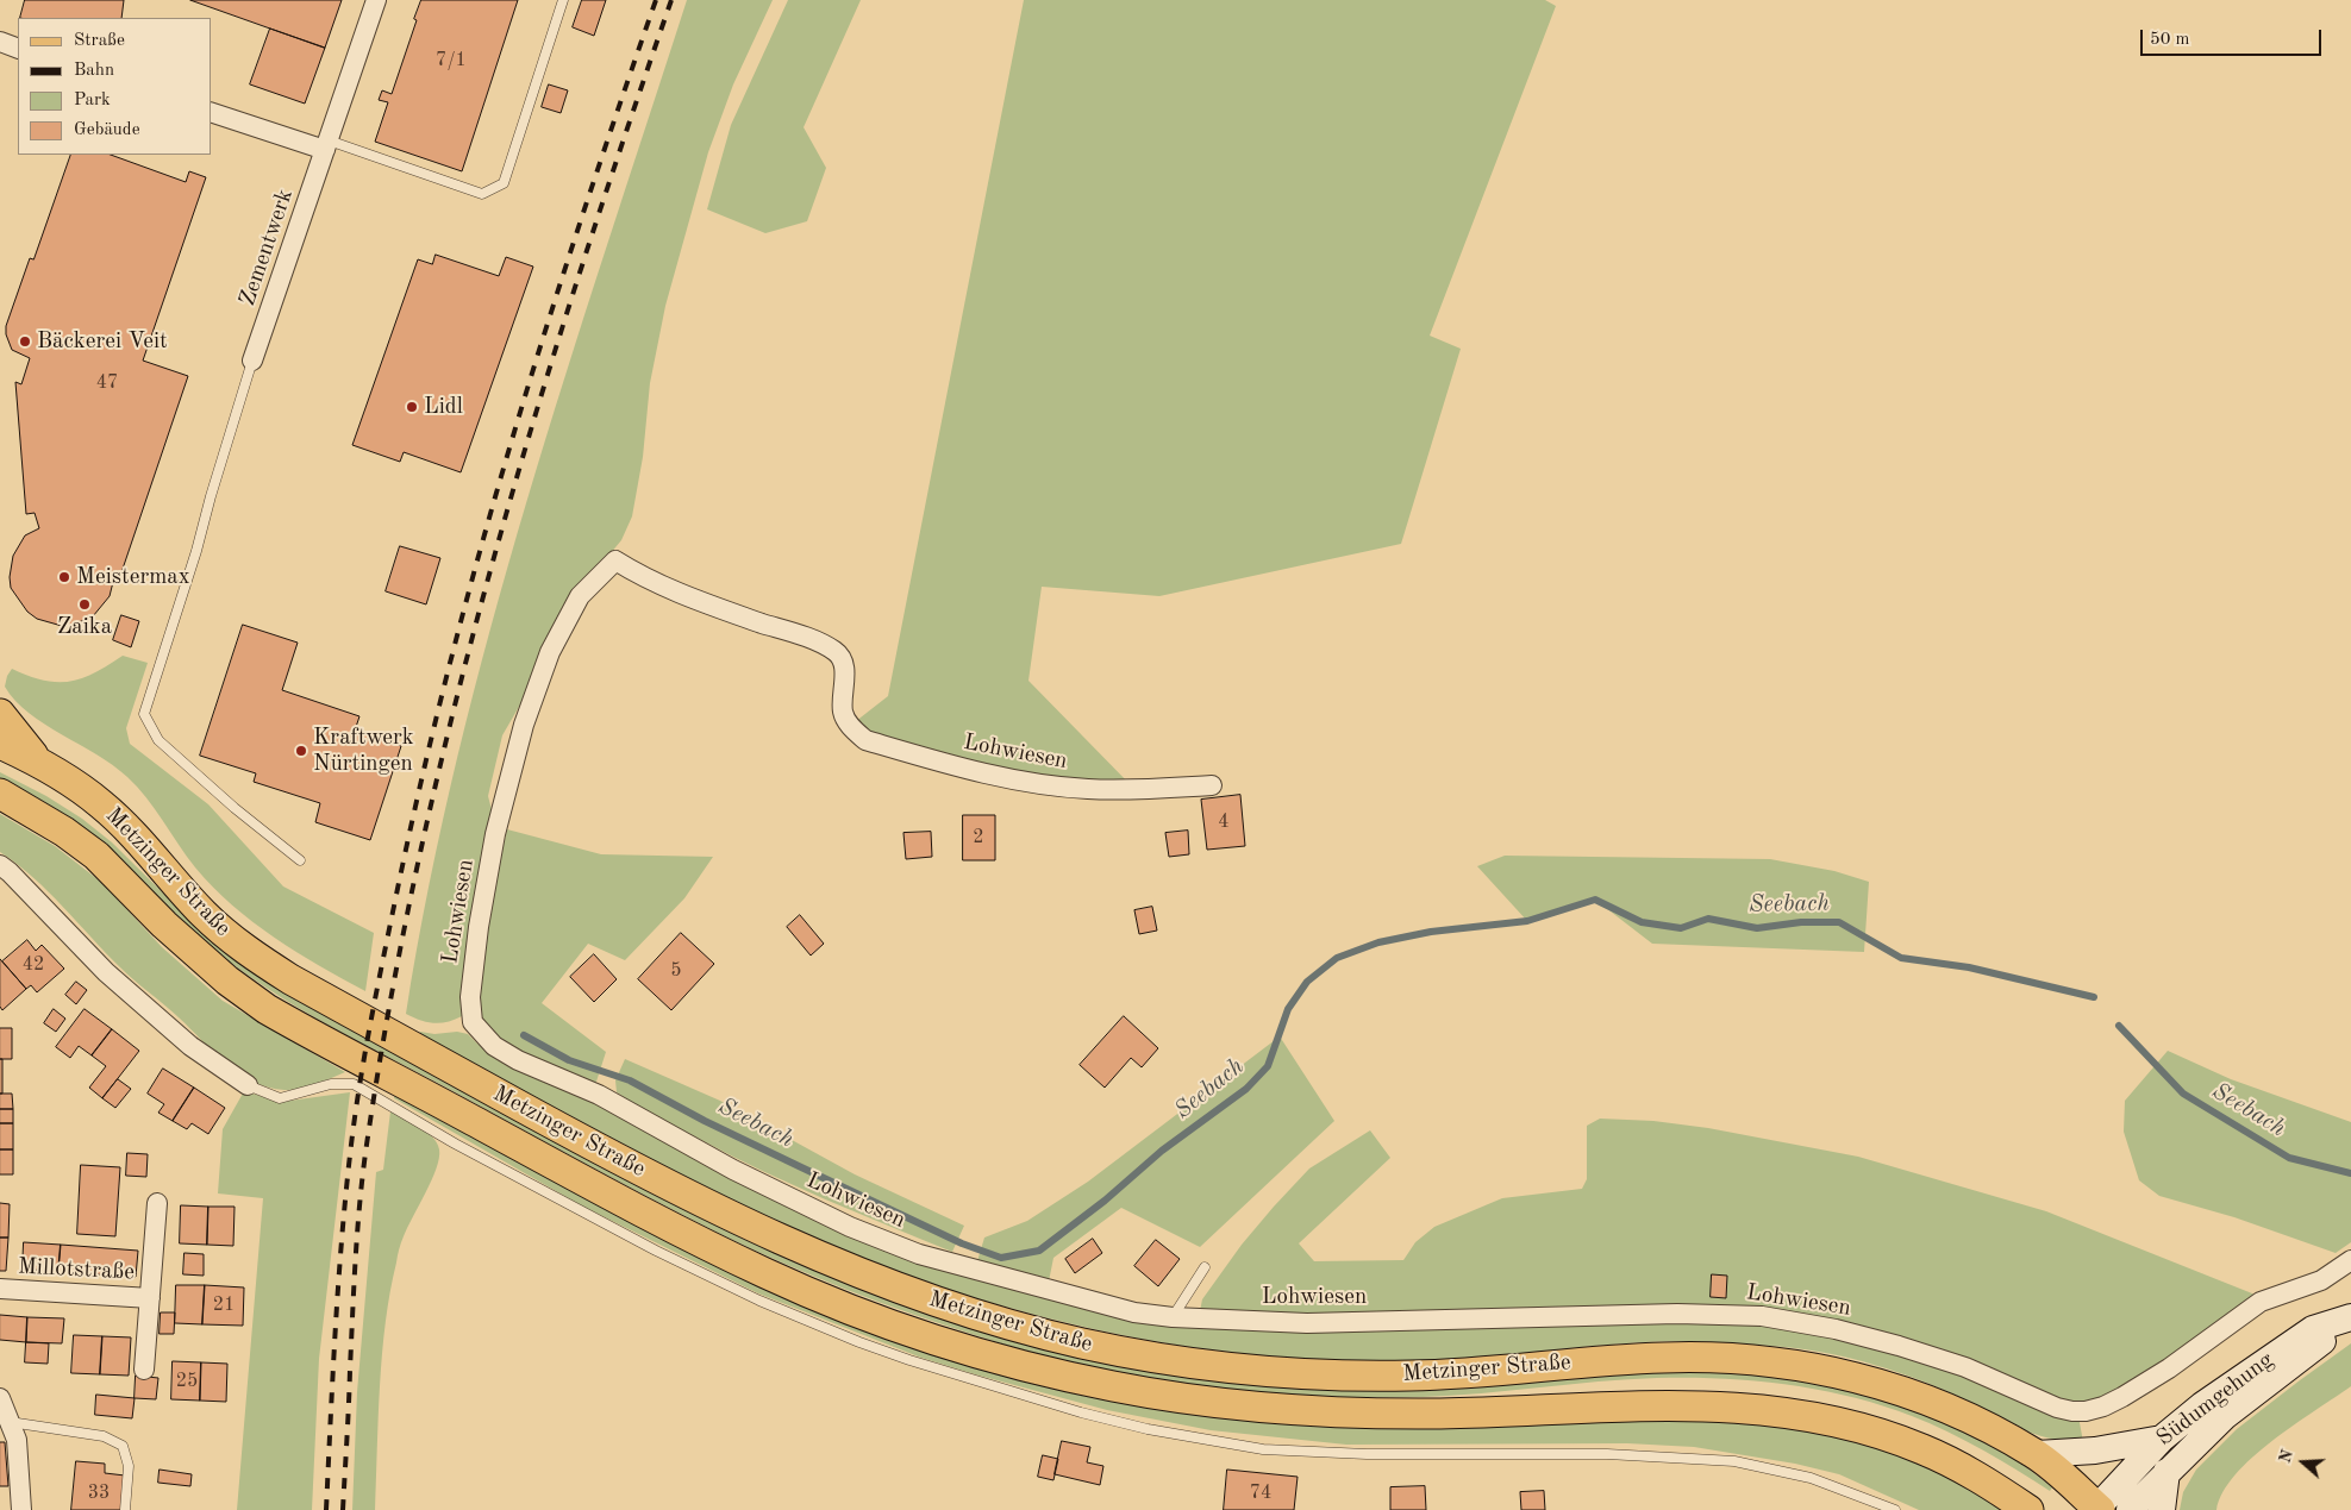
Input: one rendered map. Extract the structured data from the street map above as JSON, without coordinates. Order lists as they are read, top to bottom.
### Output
{
  "streets": {
    "main road": ["Metzinger Straße"],
    "street": [
      "Zementwerk",
      "Lohwiesen",
      "Millotstraße",
      "Südumgehung"
    ]
  },
  "crossings": [
    ["Metzinger Straße", "Südumgehung"]
  ],
  "water": ["Seebach"],
  "places": [
    "Bäckerei Veit",
    "Lidl",
    "Meistermax",
    "Zaika",
    "Kraftwerk Nürtingen"
  ],
  "house_numbers": [
    "7/1",
    "47",
    "4",
    "2",
    "42",
    "5",
    "21",
    "25",
    "33",
    "74"
  ],
  "legend": [
    "Straße",
    "Bahn",
    "Park",
    "Gebäude"
  ],
  "scale_bar": "50 m",
  "north": "left"
}
